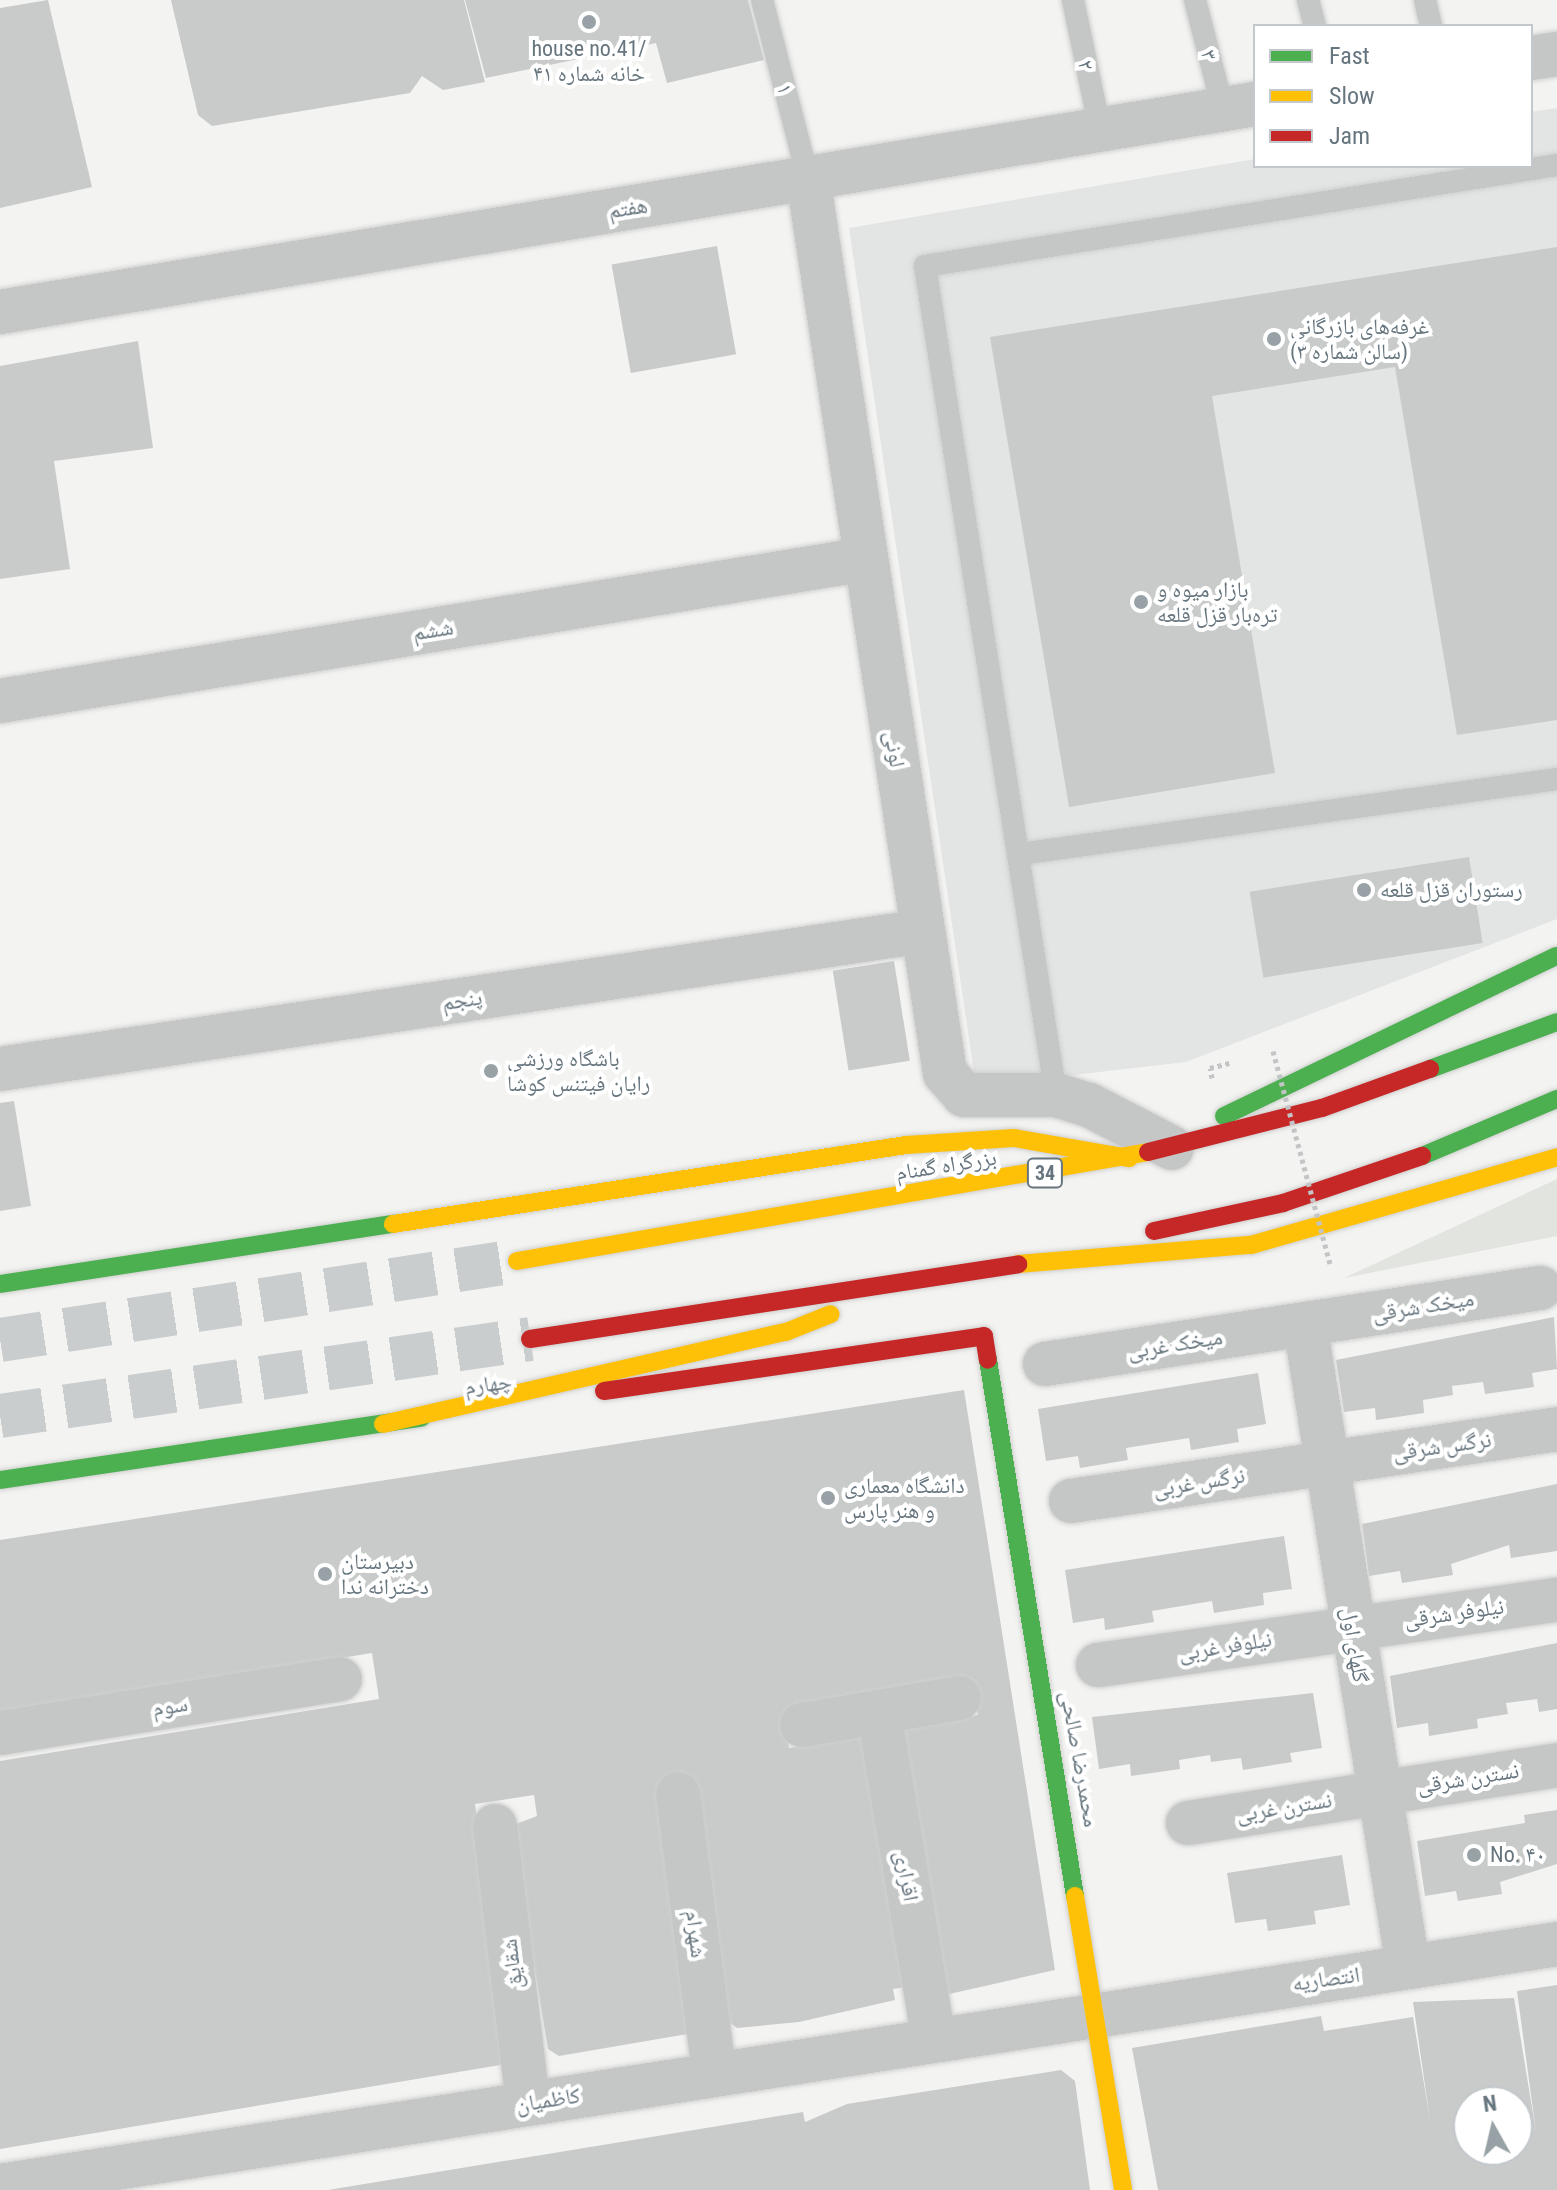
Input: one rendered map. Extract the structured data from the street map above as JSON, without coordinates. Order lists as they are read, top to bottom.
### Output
{
  "streets": {
    "main road": [
      "بزرگراه گمنام",
      "34",
      "چهارم",
      "محمدرضا صالحی"
    ],
    "street": [
      "هفتم",
      "ششم",
      "لونی",
      "پنجم",
      "میخک شرقی",
      "میخک غربی",
      "نرگس شرقی",
      "نرگس غربی",
      "نیلوفر شرقی",
      "گلهای اول",
      "نیلوفر غربی",
      "سوم",
      "نسترن شرقی",
      "نسترن غربی",
      "اقراری",
      "شهرام",
      "شقایق",
      "انتصاریه",
      "کاظمیان"
    ],
    "lane": ["۳", "۲", "۱"]
  },
  "crossings": [
    ["۳", "هفتم"],
    ["۲", "هفتم"],
    ["۱", "هفتم"],
    ["۱", "لونی"],
    ["هفتم", "لونی"],
    ["ششم", "لونی"],
    ["لونی", "پنجم"],
    ["میخک شرقی", "میخک غربی"],
    ["میخک شرقی", "گلهای اول"],
    ["میخک غربی", "گلهای اول"],
    ["چهارم", "محمدرضا صالحی"],
    ["نرگس شرقی", "نرگس غربی"],
    ["نرگس شرقی", "گلهای اول"],
    ["نرگس غربی", "گلهای اول"],
    ["نیلوفر شرقی", "گلهای اول"],
    ["نیلوفر شرقی", "نیلوفر غربی"],
    ["گلهای اول", "نیلوفر غربی"],
    ["گلهای اول", "نسترن شرقی"],
    ["گلهای اول", "نسترن غربی"],
    ["گلهای اول", "انتصاریه"],
    ["محمدرضا صالحی", "انتصاریه"],
    ["محمدرضا صالحی", "کاظمیان"],
    ["نسترن شرقی", "نسترن غربی"],
    ["اقراری", "کاظمیان"],
    ["شهرام", "کاظمیان"],
    ["شقایق", "کاظمیان"],
    ["انتصاریه", "کاظمیان"]
  ],
  "places": [
    "house no.41/ خانه شماره ۴۱",
    "غرفه‌های بازرگانی (سالن شماره ۳)",
    "بازار میوه و تره‌بار قزل قلعه",
    "رستوران قزل قلعه",
    "باشگاه ورزشی رایان فیتنس کوشا",
    "دانشگاه معماری و هنر پارس",
    "دبیرستان دخترانه ندا",
    "No. ۴۰"
  ],
  "legend": ["Fast", "Slow", "Jam"],
  "north": "top"
}
